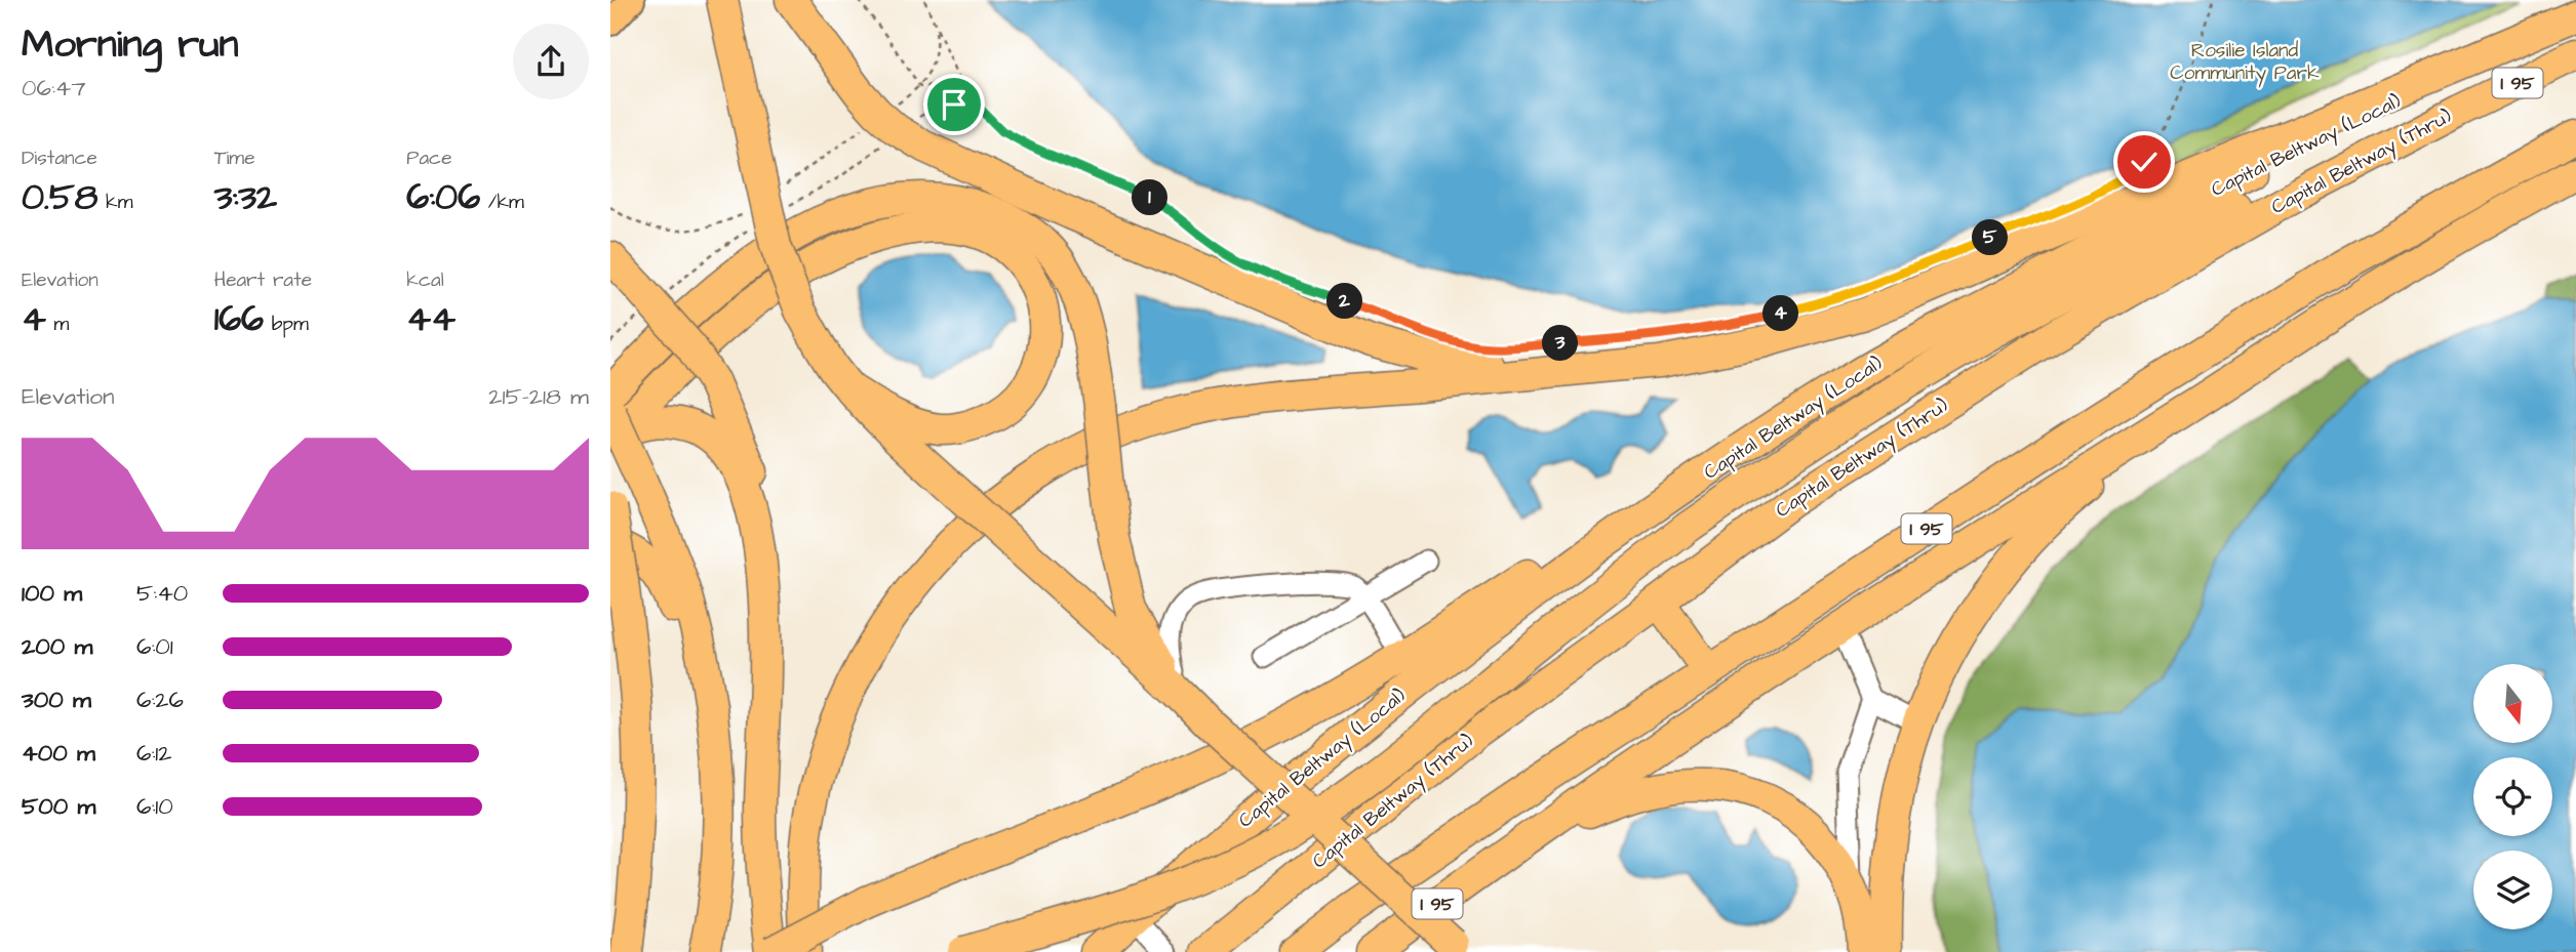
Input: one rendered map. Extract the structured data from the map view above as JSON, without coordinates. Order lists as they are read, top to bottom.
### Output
{
  "streets": {
    "highway": ["I 95", "Capital Beltway (Local)", "Capital Beltway (Thru)"]
  },
  "parks": ["Rosilie Island Community Park"],
  "north": "bottom",
  "page": {
    "heading": ["Morning run", "06:47"],
    "stats": [
      ["Distance", "0.58 km"],
      ["Time", "3:32"],
      ["Pace", "6:06 /km"],
      ["Elevation", "4 m"],
      ["Heart rate", "166 bpm"],
      ["kcal", "44"]
    ],
    "pins": [
      "1",
      "5",
      "2",
      "4",
      "3"
    ],
    "chart": ["Elevation", "215–218 m"],
    "list": [
      {
        "name": "100 m",
        "note": "5:40"
      },
      {
        "name": "200 m",
        "note": "6:01"
      },
      {
        "name": "300 m",
        "note": "6:26"
      },
      {
        "name": "400 m",
        "note": "6:12"
      },
      {
        "name": "500 m",
        "note": "6:10"
      }
    ]
  }
}
